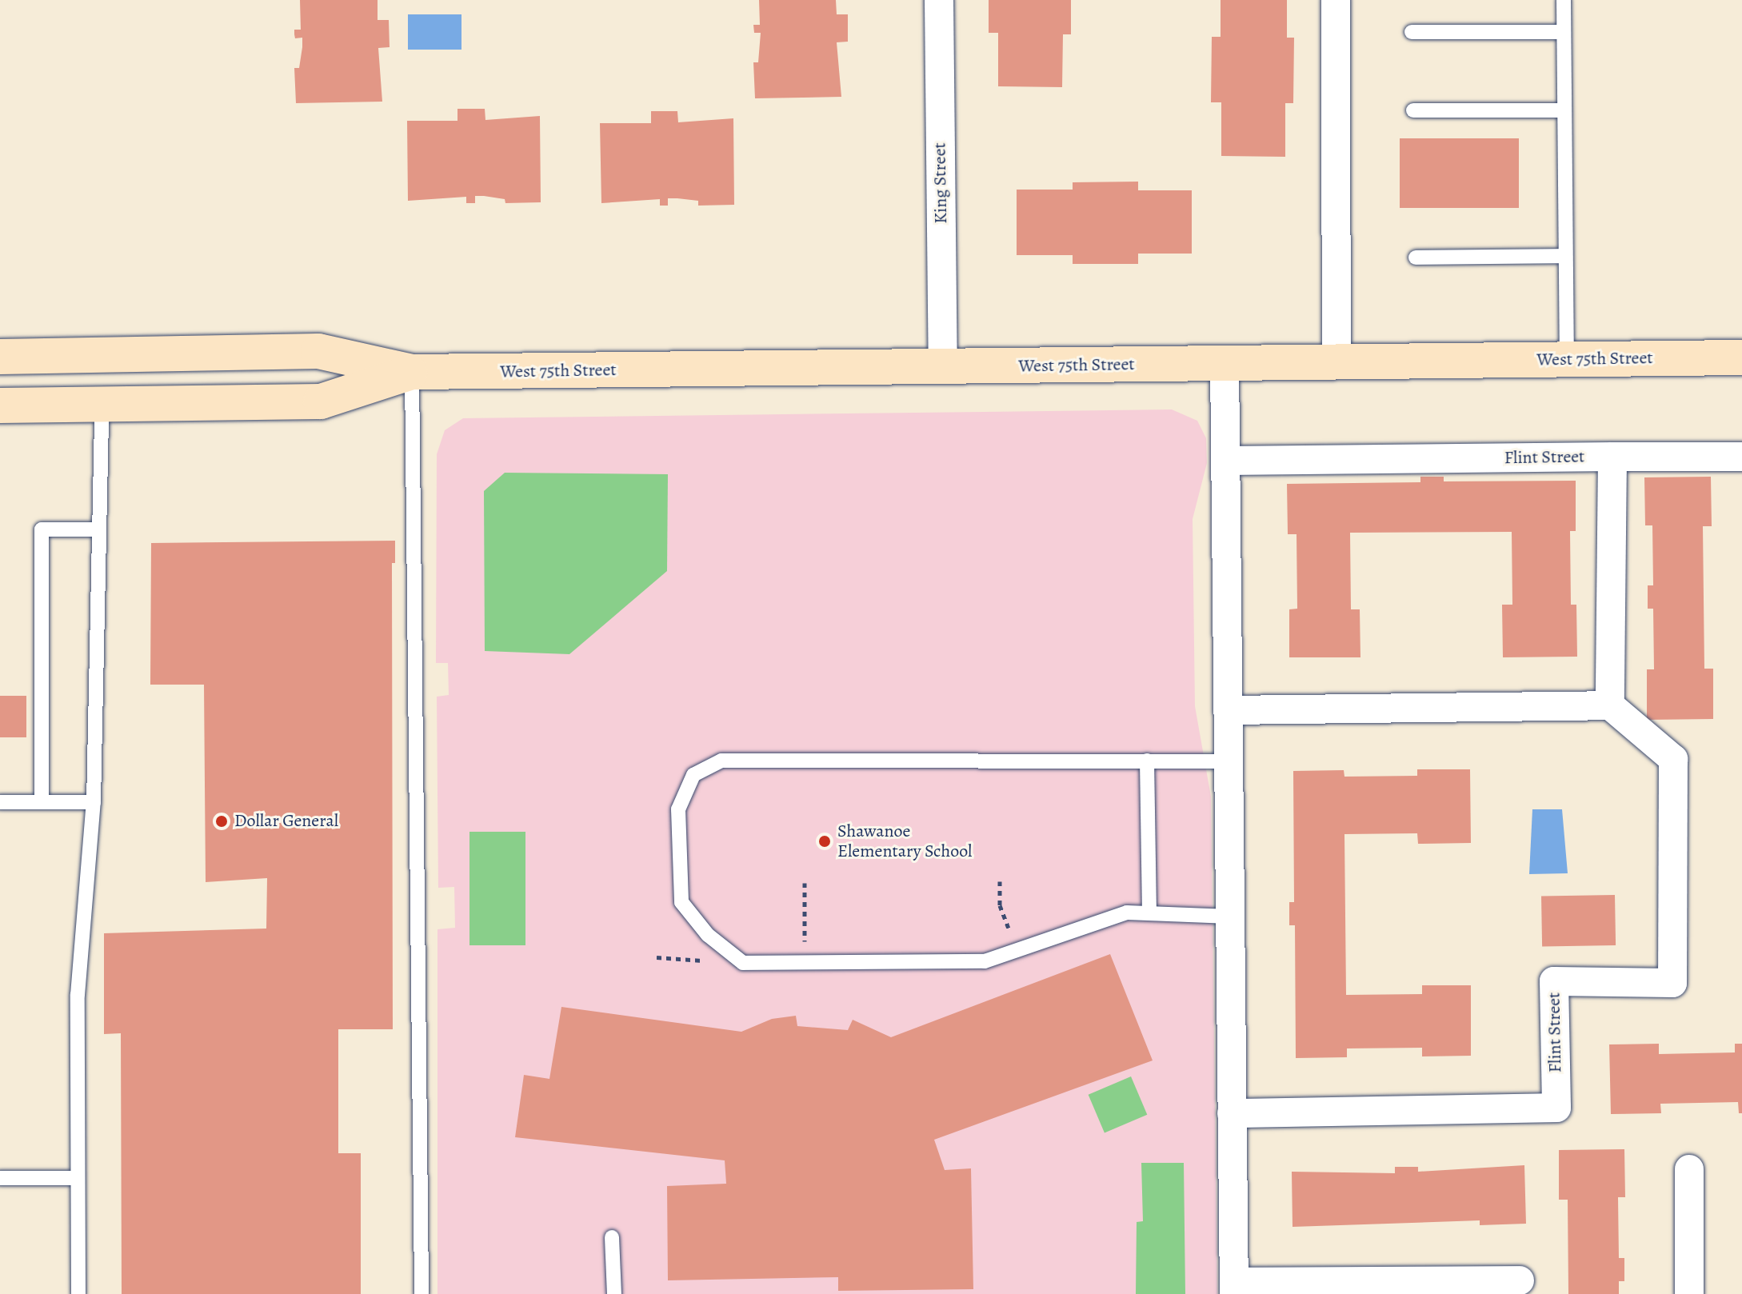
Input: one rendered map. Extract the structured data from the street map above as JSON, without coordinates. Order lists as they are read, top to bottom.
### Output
{
  "streets": {
    "main road": ["West 75th Street"],
    "street": ["King Street", "Flint Street"]
  },
  "crossings": [
    ["King Street", "West 75th Street"]
  ],
  "places": ["Dollar General", "Shawanoe Elementary School"]
}
